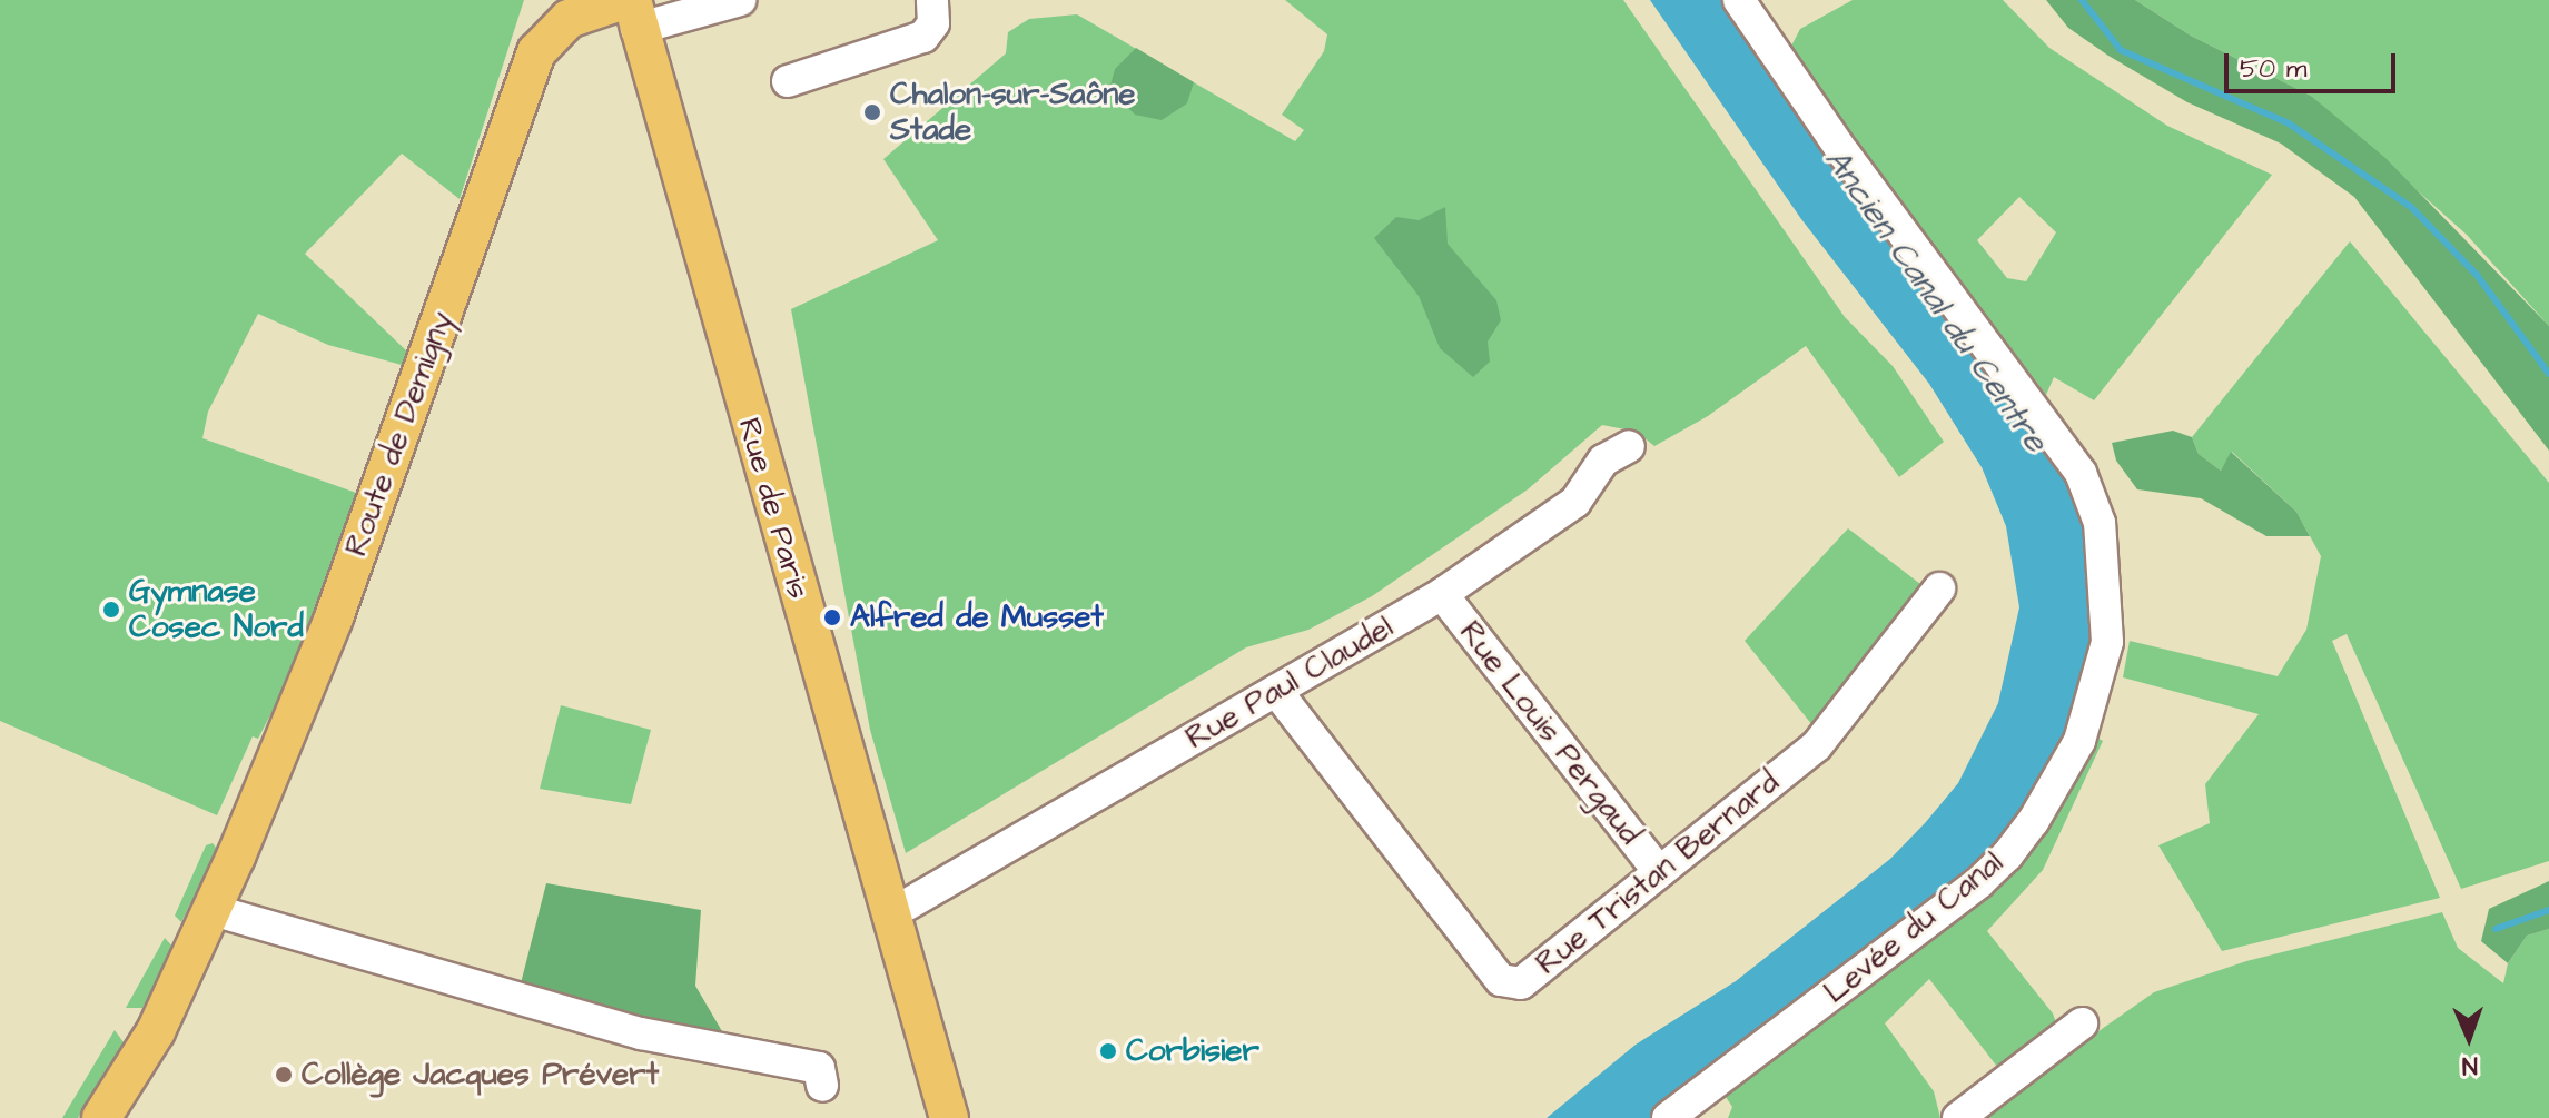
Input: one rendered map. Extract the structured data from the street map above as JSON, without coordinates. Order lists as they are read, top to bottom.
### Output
{
  "streets": {
    "main road": ["Route de Demigny", "Rue de Paris"],
    "street": [
      "Rue Paul Claudel",
      "Rue Louis Pergaud",
      "Rue Tristan Bernard",
      "Levée du Canal"
    ]
  },
  "crossings": [
    ["Route de Demigny", "Rue de Paris"],
    ["Rue de Paris", "Rue Paul Claudel"],
    ["Rue Paul Claudel", "Rue Louis Pergaud"],
    ["Rue Paul Claudel", "Rue Tristan Bernard"],
    ["Rue Louis Pergaud", "Rue Tristan Bernard"]
  ],
  "water": ["Ancien Canal du Centre"],
  "places": [
    "Chalon-sur-Saône Stade",
    "Gymnase Cosec Nord",
    "Alfred de Musset",
    "Corbisier",
    "Collège Jacques Prévert"
  ],
  "scale_bar": "50 m",
  "north": "bottom"
}
